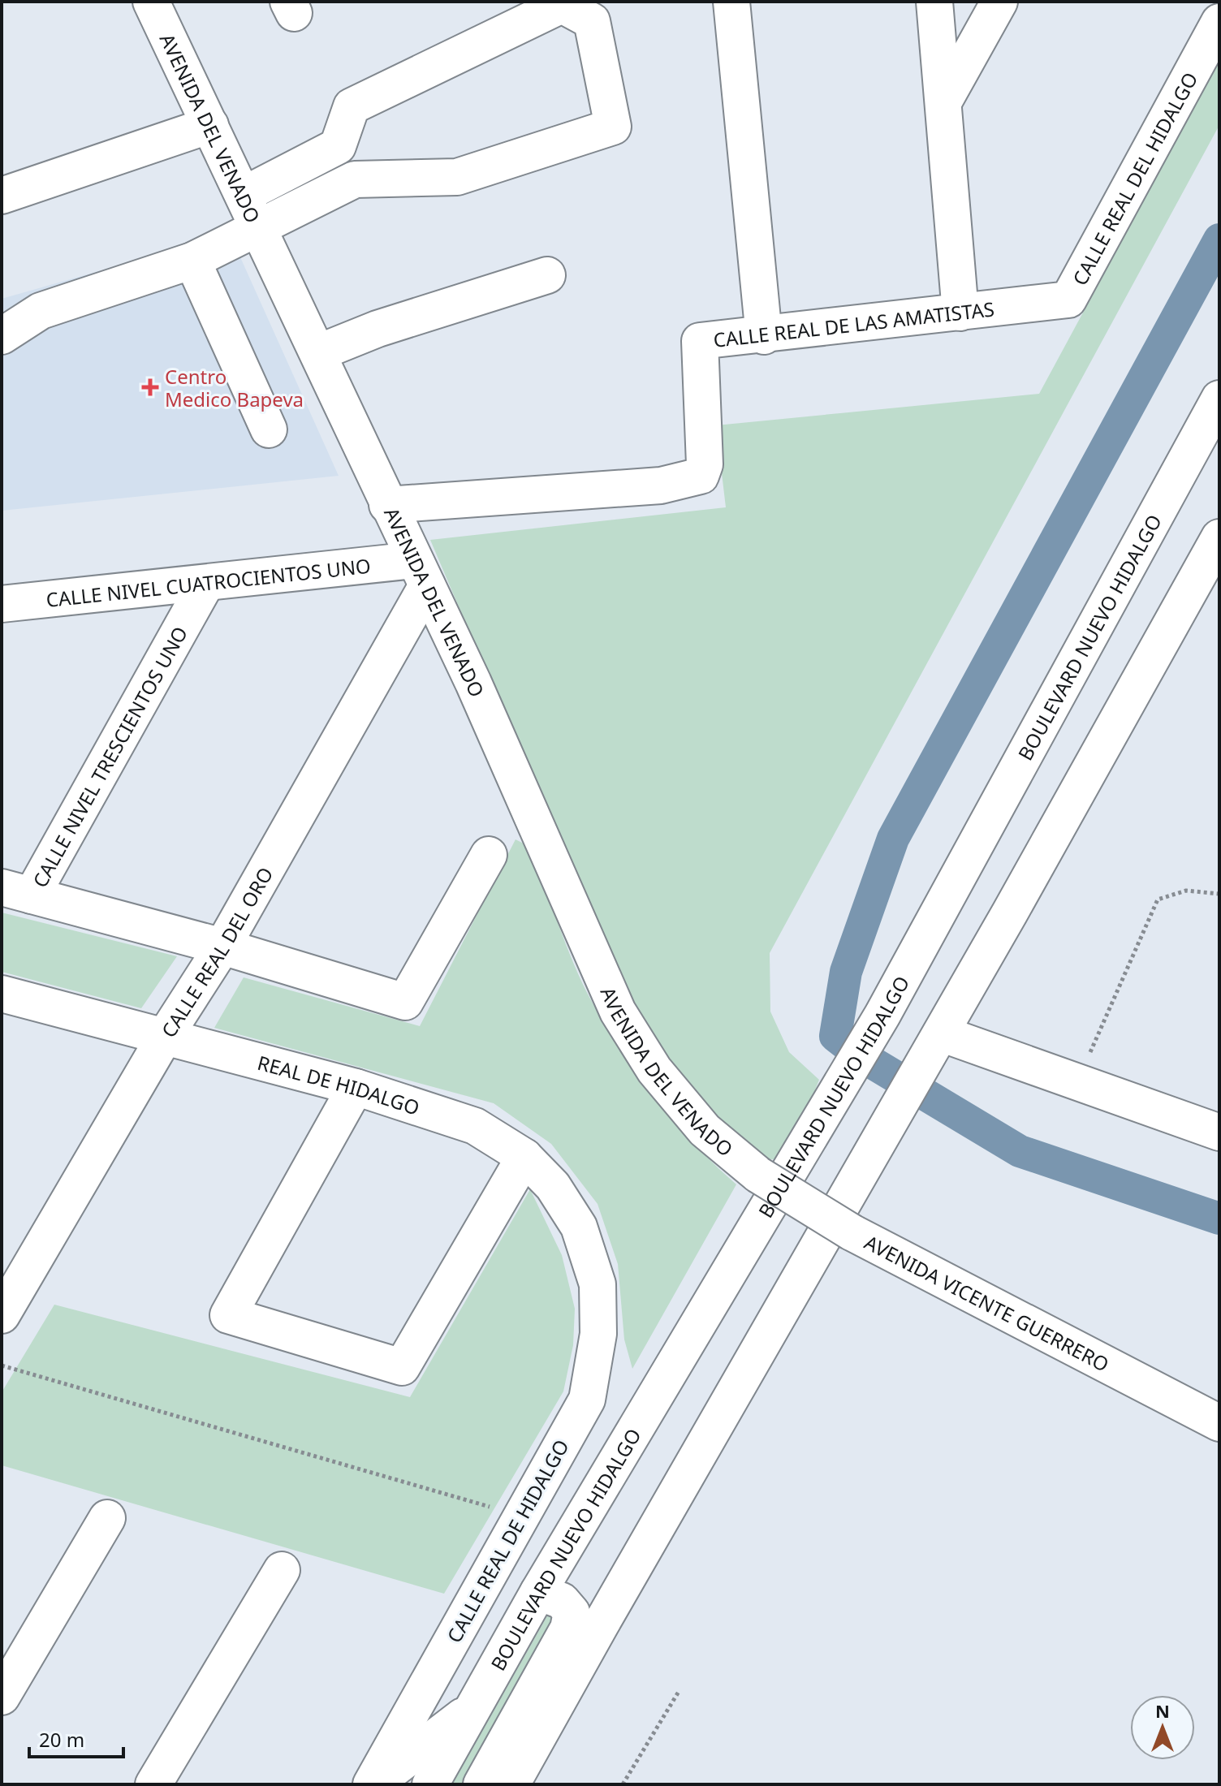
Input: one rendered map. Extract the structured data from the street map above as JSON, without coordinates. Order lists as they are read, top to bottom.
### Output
{
  "streets": {
    "street": [
      "AVENIDA DEL VENADO",
      "CALLE REAL DEL HIDALGO",
      "CALLE REAL DE LAS AMATISTAS",
      "CALLE NIVEL CUATROCIENTOS UNO",
      "BOULEVARD NUEVO HIDALGO",
      "CALLE NIVEL TRESCIENTOS UNO",
      "CALLE REAL DEL ORO",
      "REAL DE HIDALGO",
      "AVENIDA VICENTE GUERRERO",
      "CALLE REAL DE HIDALGO"
    ]
  },
  "crossings": [
    ["AVENIDA DEL VENADO", "CALLE REAL DE LAS AMATISTAS"],
    ["AVENIDA DEL VENADO", "CALLE NIVEL CUATROCIENTOS UNO"],
    ["AVENIDA DEL VENADO", "CALLE REAL DEL ORO"],
    ["AVENIDA DEL VENADO", "AVENIDA VICENTE GUERRERO"],
    ["CALLE REAL DEL HIDALGO", "CALLE REAL DE LAS AMATISTAS"],
    ["CALLE NIVEL CUATROCIENTOS UNO", "CALLE NIVEL TRESCIENTOS UNO"],
    ["CALLE NIVEL CUATROCIENTOS UNO", "CALLE REAL DEL ORO"],
    ["CALLE REAL DEL ORO", "REAL DE HIDALGO"],
    ["REAL DE HIDALGO", "CALLE REAL DE HIDALGO"]
  ],
  "places": {
    "health": ["Centro Medico Bapeva"]
  },
  "scale_bar": "20 m",
  "north": "top"
}
